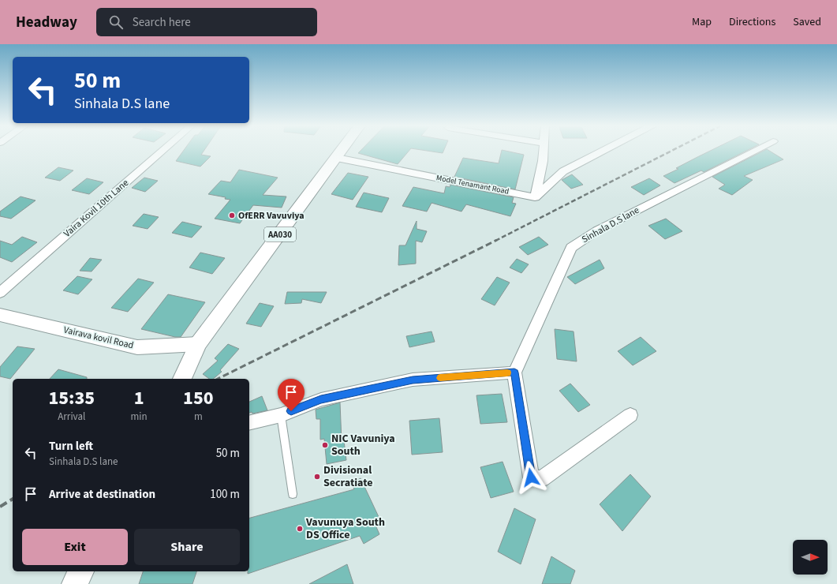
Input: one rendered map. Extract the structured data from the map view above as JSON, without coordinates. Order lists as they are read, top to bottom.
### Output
{
  "streets": {
    "highway": ["AA030"],
    "street": [
      "Model Tenamant Road",
      "Vaira Kovil 10th Lane",
      "Sinhala D.S lane",
      "Vairava kovil Road"
    ]
  },
  "crossings": [
    ["Model Tenamant Road", "AA030"],
    ["AA030", "Vairava kovil Road"]
  ],
  "places": [
    "OfERR Vavuviya",
    "NIC Vavuniya South",
    "Divisional Secratiate",
    "Vavunuya South DS Office"
  ],
  "north": "right",
  "page": {
    "header": "Headway",
    "search": "Search here",
    "nav": ["Map", "Directions", "Saved"],
    "turn": ["50 m", "Sinhala D.S lane"],
    "eta": [
      "15:35",
      "Arrival",
      "1",
      "min",
      "150",
      "m"
    ],
    "list": [
      {
        "name": "Turn left",
        "note": "Sinhala D.S lane",
        "value": "50 m"
      },
      {
        "name": "Arrive at destination",
        "value": "100 m"
      }
    ],
    "buttons": ["Exit", "Share"]
  }
}
